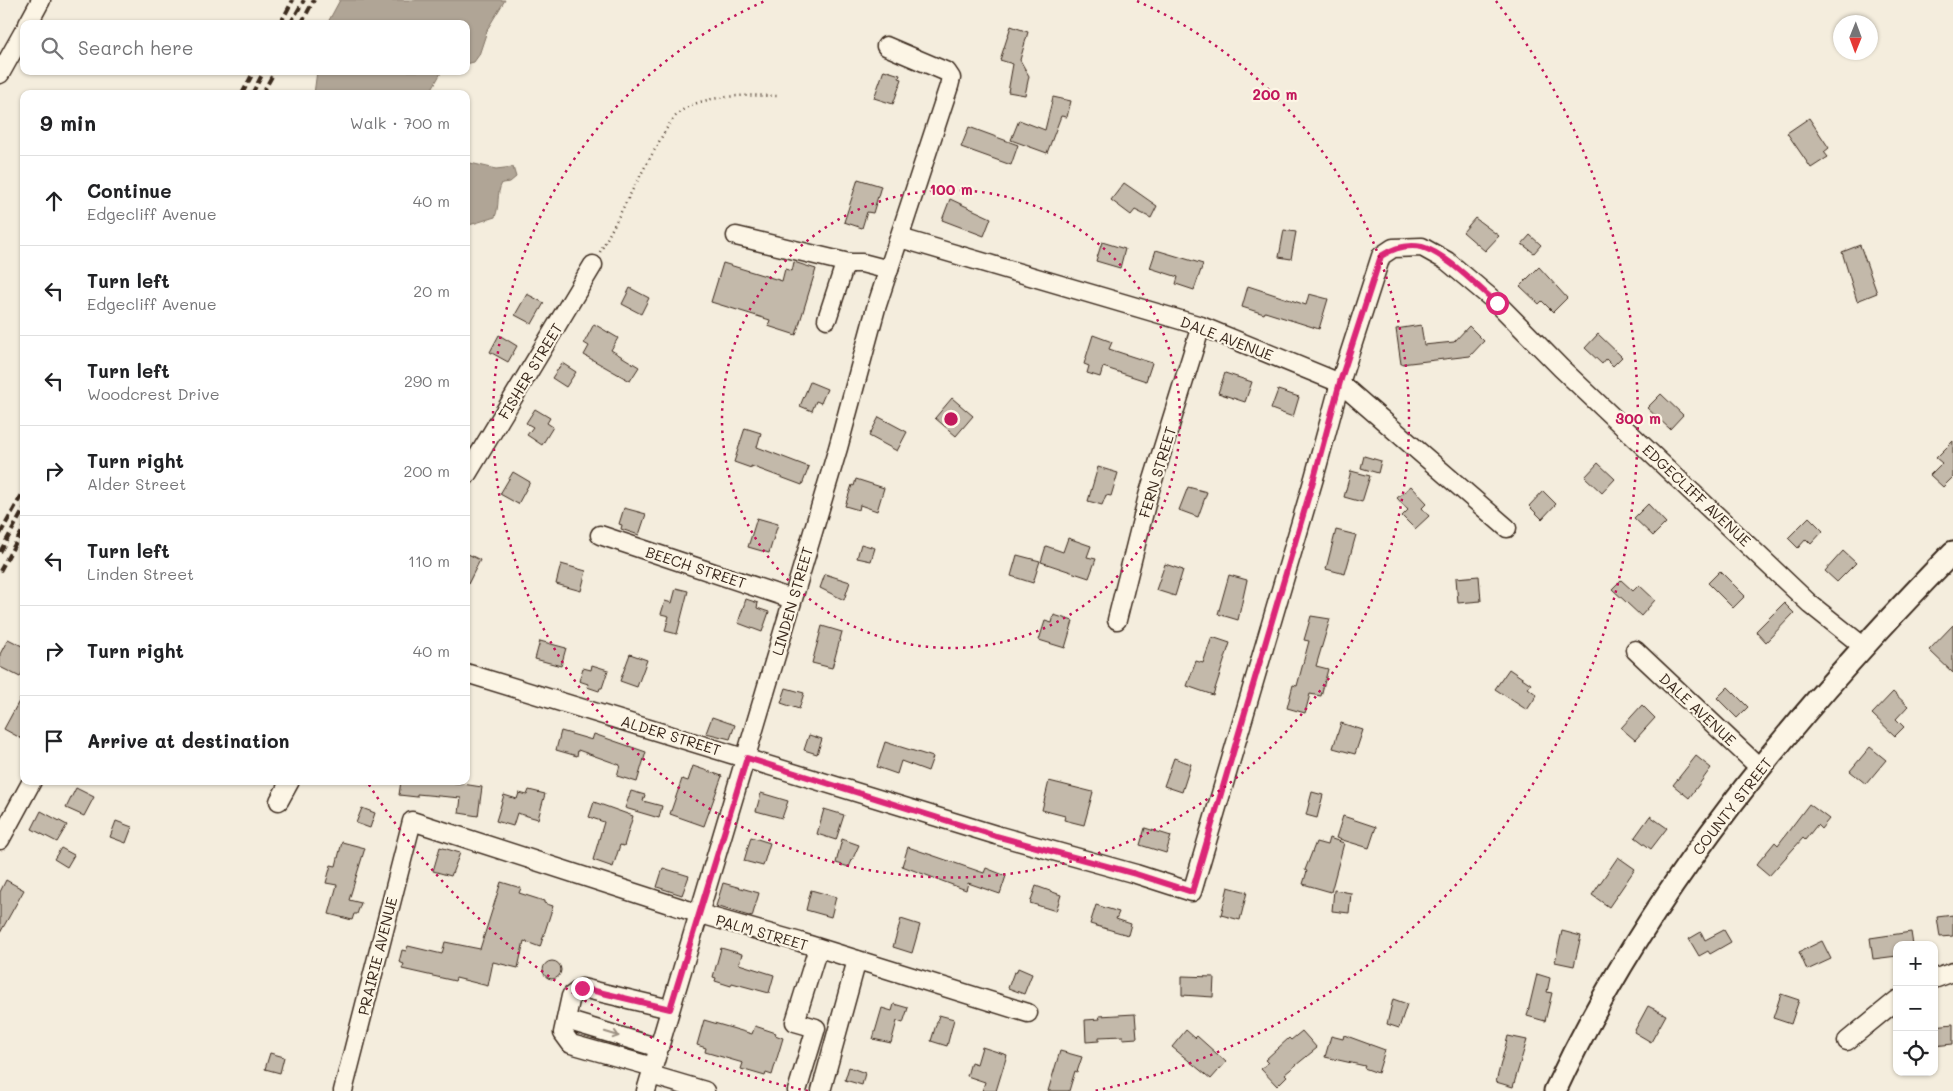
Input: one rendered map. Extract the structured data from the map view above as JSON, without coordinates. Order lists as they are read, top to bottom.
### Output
{
  "streets": {
    "main road": ["COUNTY STREET"],
    "street": [
      "DALE AVENUE",
      "FISHER STREET",
      "FERN STREET",
      "EDGECLIFF AVENUE",
      "BEECH STREET",
      "LINDEN STREET",
      "ALDER STREET",
      "PALM STREET",
      "PRAIRIE AVENUE"
    ]
  },
  "crossings": [
    ["DALE AVENUE", "FERN STREET"],
    ["DALE AVENUE", "EDGECLIFF AVENUE"],
    ["DALE AVENUE", "LINDEN STREET"],
    ["DALE AVENUE", "ALDER STREET"],
    ["DALE AVENUE", "COUNTY STREET"],
    ["EDGECLIFF AVENUE", "ALDER STREET"],
    ["EDGECLIFF AVENUE", "COUNTY STREET"],
    ["BEECH STREET", "LINDEN STREET"],
    ["LINDEN STREET", "ALDER STREET"],
    ["LINDEN STREET", "PALM STREET"],
    ["PALM STREET", "PRAIRIE AVENUE"]
  ],
  "north": "bottom",
  "page": {
    "search": "Search here",
    "heading": ["9 min", "Walk · 700 m"],
    "list": [
      ["Continue", "Edgecliff Avenue", "40 m"],
      ["Turn left", "Edgecliff Avenue", "20 m"],
      ["Turn left", "Woodcrest Drive", "290 m"],
      ["Turn right", "Alder Street", "200 m"],
      ["Turn left", "Linden Street", "110 m"],
      ["Turn right", "40 m"],
      "Arrive at destination"
    ],
    "map_buttons": ["+", "−"]
  },
  "rings": ["200 m", "100 m", "300 m"]
}
